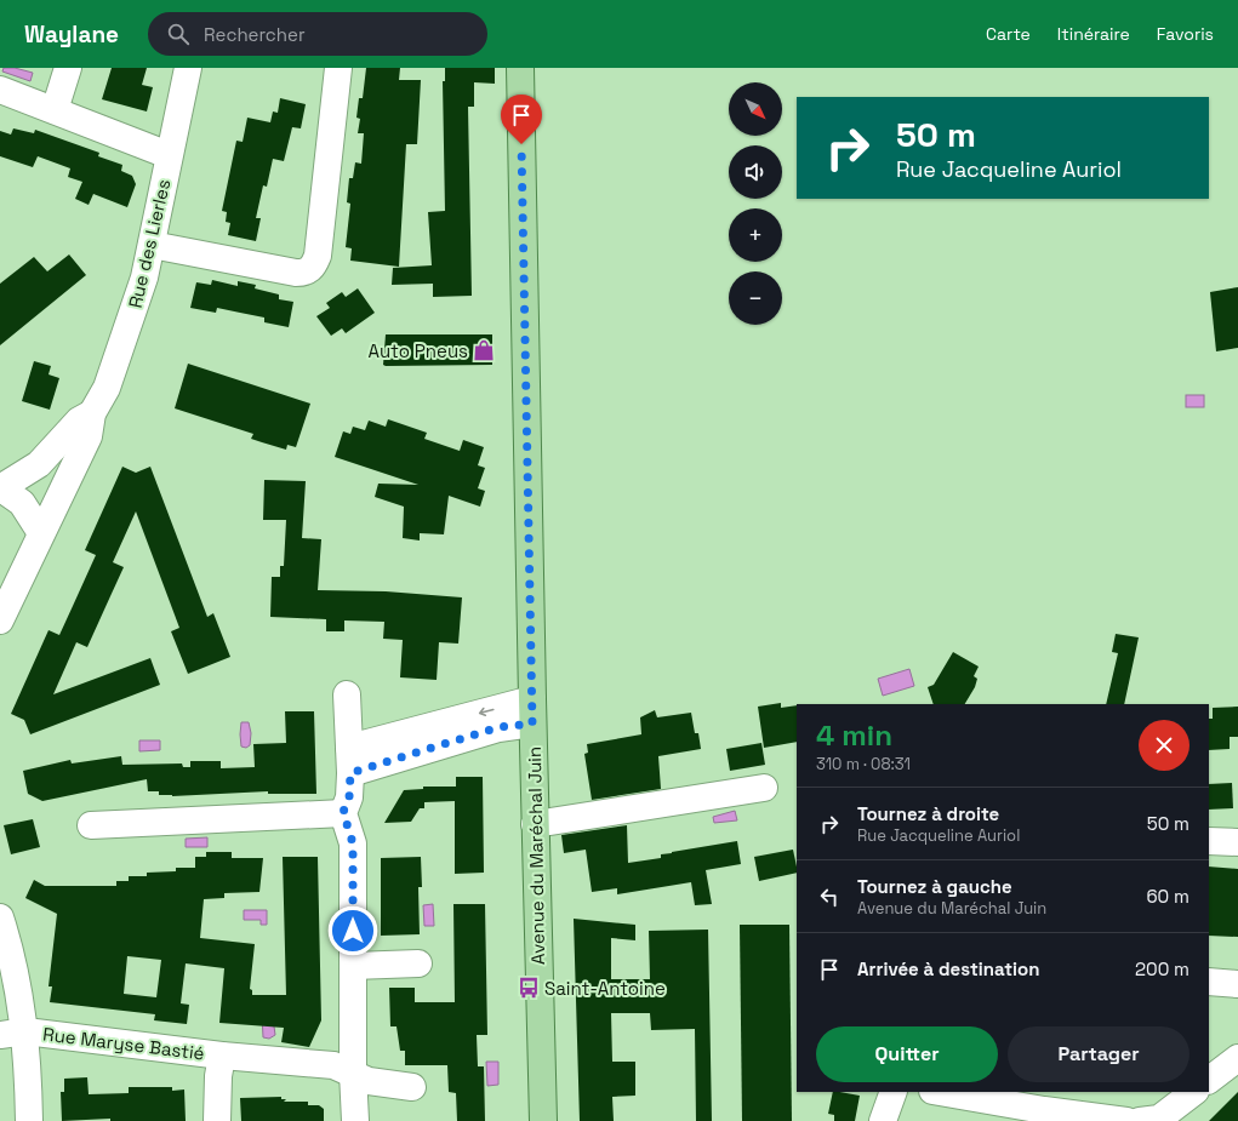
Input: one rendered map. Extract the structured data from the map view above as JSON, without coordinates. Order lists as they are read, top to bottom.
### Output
{
  "streets": {
    "main road": ["Avenue du Maréchal Juin"],
    "street": ["Rue des Lierles", "Rue Maryse Bastié"]
  },
  "places": {
    "shop": ["Auto Pneus"],
    "bus stop": ["Saint-Antoine"]
  },
  "north": "bottom right",
  "page": {
    "header": "Waylane",
    "search": "Rechercher",
    "nav": ["Carte", "Itinéraire", "Favoris"],
    "map_buttons": ["+", "−"],
    "turn": ["50 m", "Rue Jacqueline Auriol"],
    "heading": ["4 min", "310 m · 08:31"],
    "list": [
      {
        "name": "Tournez à droite",
        "note": "Rue Jacqueline Auriol",
        "value": "50 m"
      },
      {
        "name": "Tournez à gauche",
        "note": "Avenue du Maréchal Juin",
        "value": "60 m"
      },
      {
        "name": "Arrivée à destination",
        "value": "200 m"
      }
    ],
    "buttons": ["Quitter", "Partager"]
  }
}
